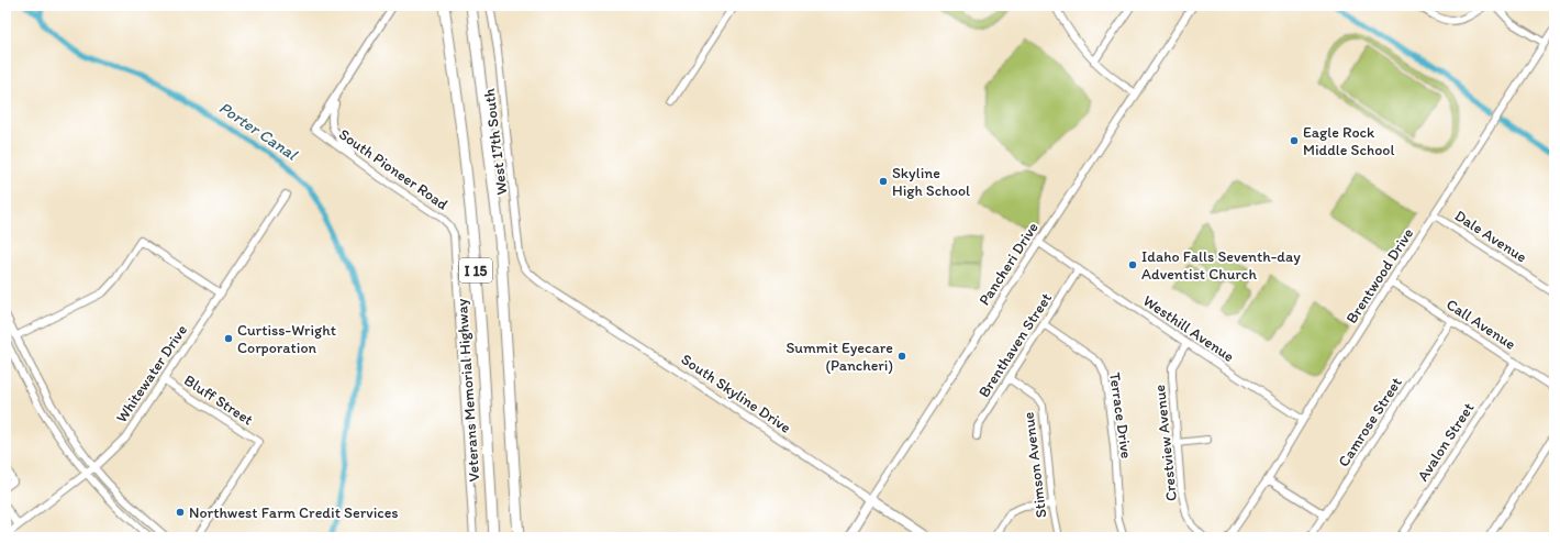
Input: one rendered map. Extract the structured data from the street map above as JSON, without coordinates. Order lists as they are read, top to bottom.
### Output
{
  "streets": {
    "highway": ["I 15", "Veterans Memorial Highway"],
    "main road": ["Pancheri Drive", "South Skyline Drive"],
    "street": [
      "West 17th South",
      "South Pioneer Road",
      "Dale Avenue",
      "Brentwood Drive",
      "Call Avenue",
      "Westhill Avenue",
      "Brenthaven Street",
      "Whitewater Drive",
      "Bluff Street",
      "Terrace Drive",
      "Camrose Street",
      "Avalon Street",
      "Crestview Avenue",
      "Stimson Avenue"
    ]
  },
  "crossings": [
    ["West 17th South", "South Skyline Drive"],
    ["Dale Avenue", "Brentwood Drive"],
    ["Pancheri Drive", "Westhill Avenue"],
    ["Pancheri Drive", "South Skyline Drive"],
    ["Brentwood Drive", "Call Avenue"],
    ["Brentwood Drive", "Westhill Avenue"],
    ["Call Avenue", "Camrose Street"],
    ["Call Avenue", "Avalon Street"],
    ["Westhill Avenue", "Brenthaven Street"],
    ["Westhill Avenue", "Crestview Avenue"],
    ["Brenthaven Street", "Terrace Drive"],
    ["Brenthaven Street", "Stimson Avenue"],
    ["Whitewater Drive", "Bluff Street"]
  ],
  "water": ["Porter Canal"],
  "places": [
    "Eagle Rock Middle School",
    "Skyline High School",
    "Idaho Falls Seventh-day Adventist Church",
    "Curtiss-Wright Corporation",
    "Summit Eyecare (Pancheri)",
    "Northwest Farm Credit Services"
  ]
}
